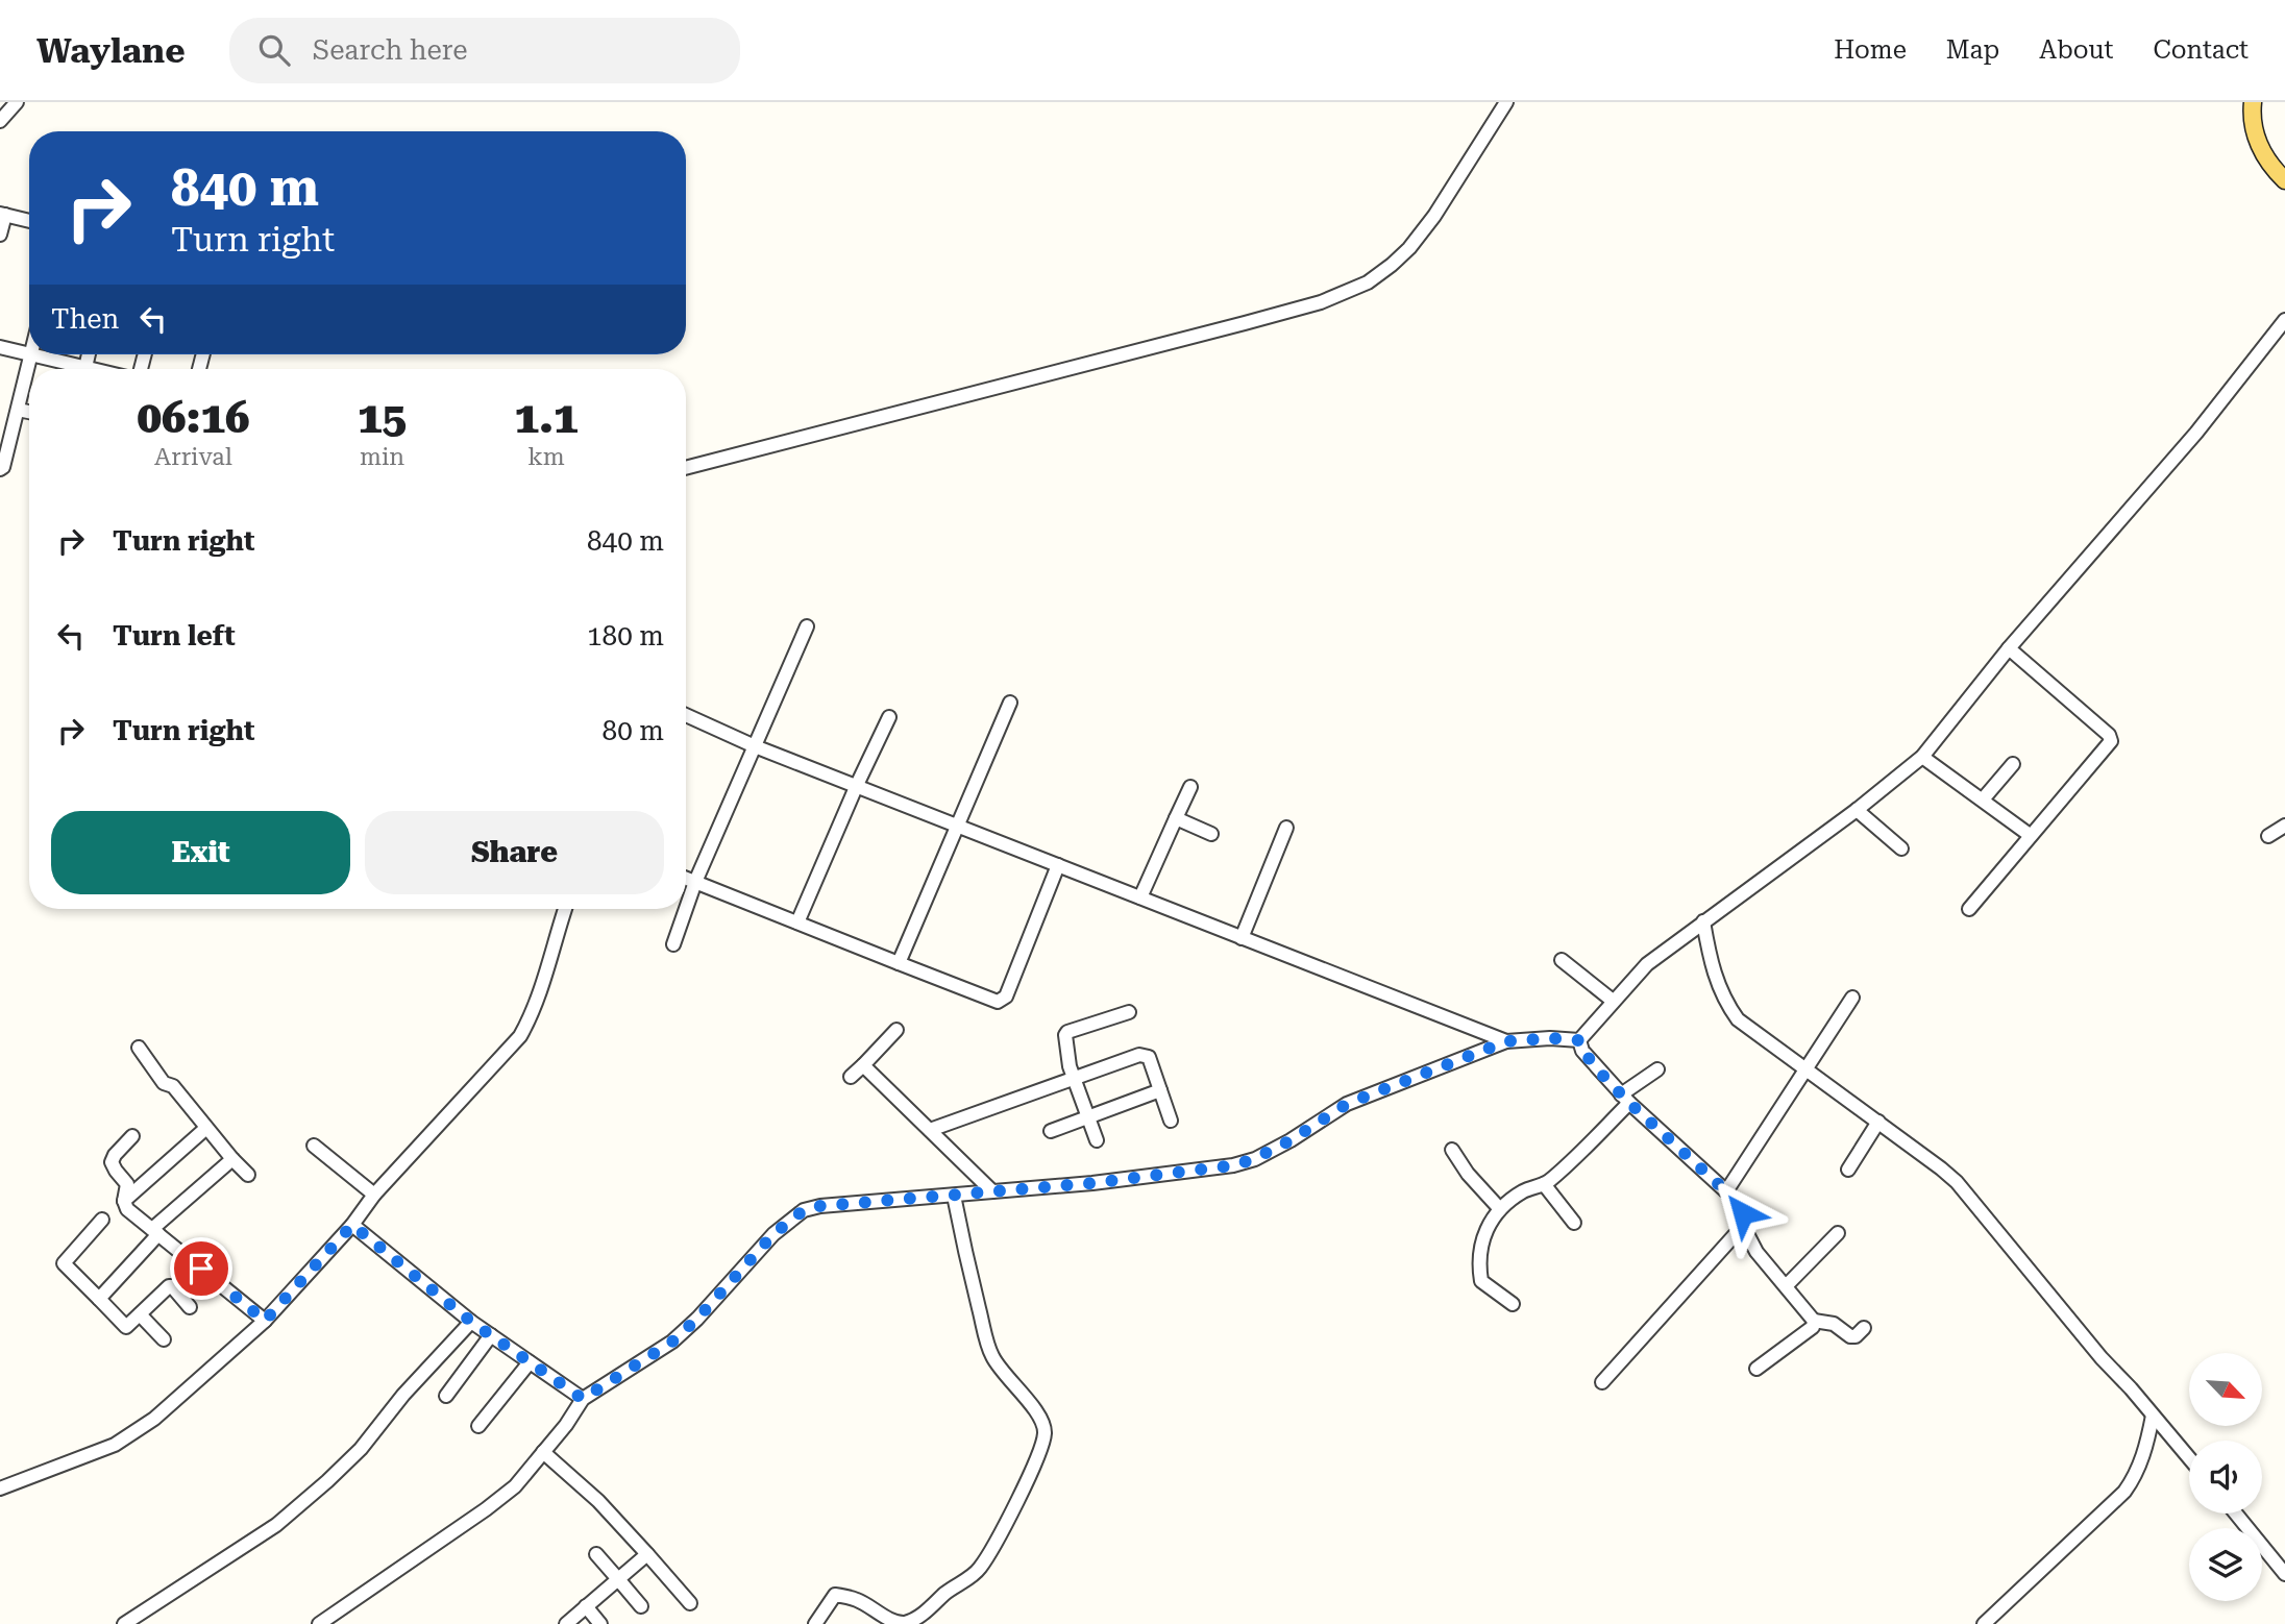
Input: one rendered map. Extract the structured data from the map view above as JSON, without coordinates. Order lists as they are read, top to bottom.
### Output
{
  "north": "bottom right",
  "page": {
    "header": "Waylane",
    "search": "Search here",
    "nav": [
      "Home",
      "Map",
      "About",
      "Contact"
    ],
    "turn": ["840 m", "Turn right"],
    "then": "Then",
    "eta": [
      "06:16",
      "Arrival",
      "15",
      "min",
      "1.1",
      "km"
    ],
    "list": [
      {
        "name": "Turn right",
        "value": "840 m"
      },
      {
        "name": "Turn left",
        "value": "180 m"
      },
      {
        "name": "Turn right",
        "value": "80 m"
      }
    ],
    "buttons": ["Exit", "Share"]
  }
}
